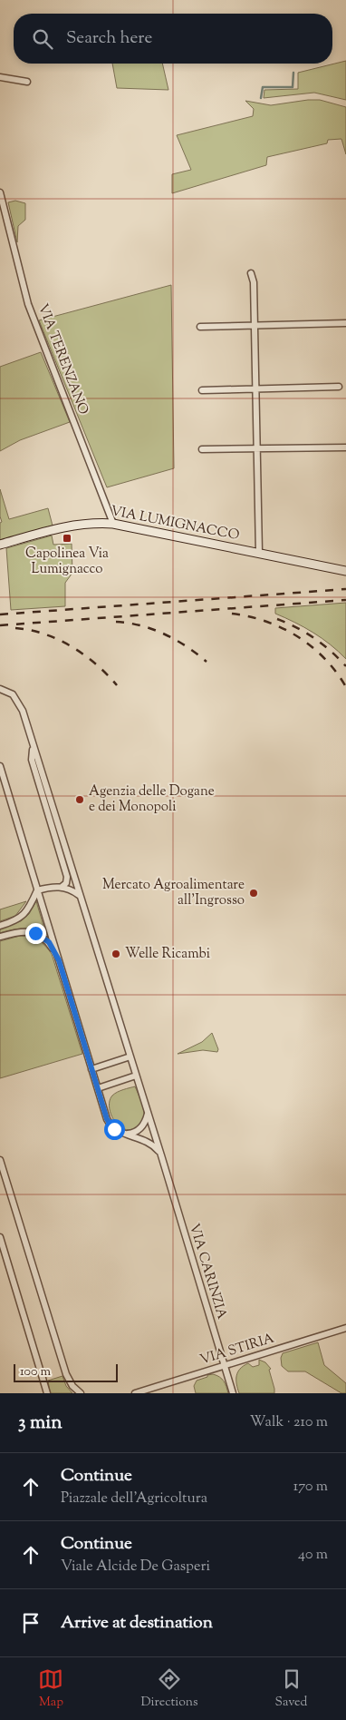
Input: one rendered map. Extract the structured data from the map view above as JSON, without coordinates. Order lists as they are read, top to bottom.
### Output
{
  "streets": {
    "main road": ["VIA LUMIGNACCO"],
    "street": ["VIA TERENZANO", "VIA CARINZIA", "VIA STIRIA"]
  },
  "crossings": [
    ["VIA TERENZANO", "VIA LUMIGNACCO"],
    ["VIA CARINZIA", "VIA STIRIA"]
  ],
  "places": {
    "transit": ["Capolinea Via Lumignacco"],
    "other": ["Agenzia delle Dogane e dei Monopoli", "Mercato Agroalimentare all’Ingrosso", "Welle Ricambi"]
  },
  "scale_bar": "100 m",
  "page": {
    "search": "Search here",
    "scale": "100 m",
    "heading": ["3 min", "Walk · 210 m"],
    "list": [
      ["Continue", "Piazzale dell'Agricoltura", "170 m"],
      ["Continue", "Viale Alcide De Gasperi", "40 m"],
      "Arrive at destination"
    ],
    "nav": ["Map", "Directions", "Saved"]
  }
}
